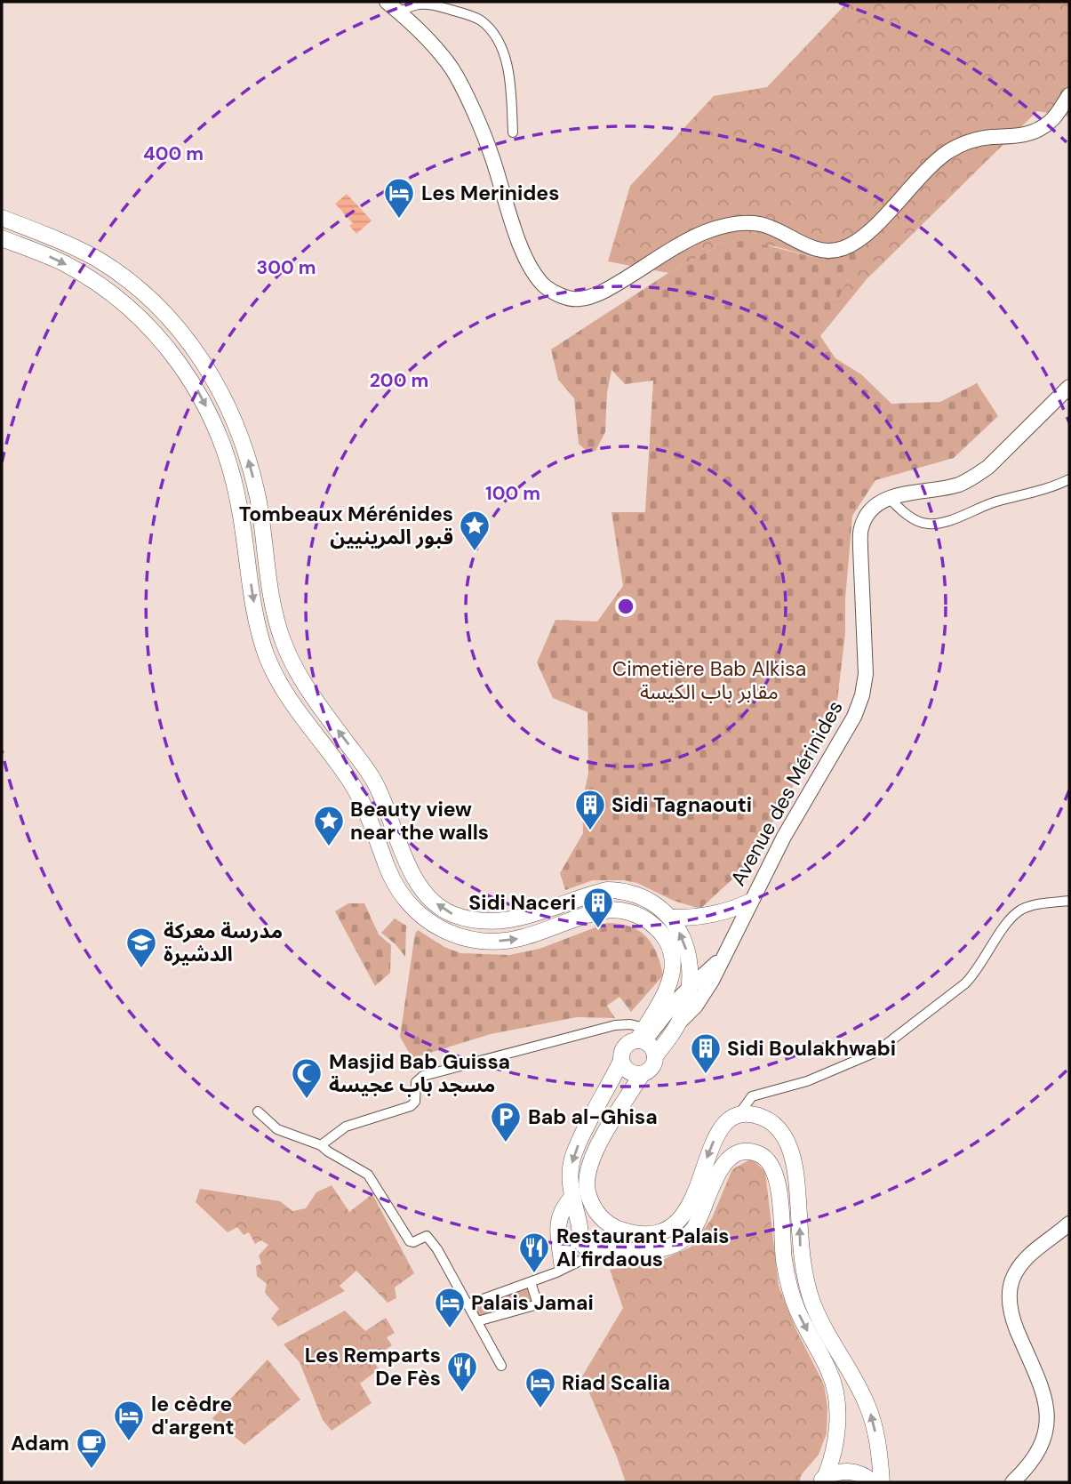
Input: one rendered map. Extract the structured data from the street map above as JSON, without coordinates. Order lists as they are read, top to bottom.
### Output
{
  "streets": {
    "main road": ["Avenue des Mérinides"]
  },
  "parks": ["Cimetière Bab Alkisa مقابر باب الكيسة"],
  "places": {
    "hotel": [
      "Les Merinides",
      "Palais Jamai",
      "Riad Scalia",
      "le cèdre d'argent"
    ],
    "place": ["Tombeaux Mérénides قبور المرينيين", "Beauty view near the walls"],
    "building": ["Sidi Tagnaouti", "Sidi Naceri", "Sidi Boulakhwabi"],
    "school or university": ["مدرسة معركة الدشيرة"],
    "mosque": ["Masjid Bab Guissa مسجد باب عجيسة"],
    "parking": ["Bab al-Ghisa"],
    "restaurant": ["Restaurant Palais Al firdaous", "Les Remparts De Fès"],
    "cafe": ["Adam"]
  },
  "rings": [
    "400 m",
    "300 m",
    "200 m",
    "100 m"
  ]
}
